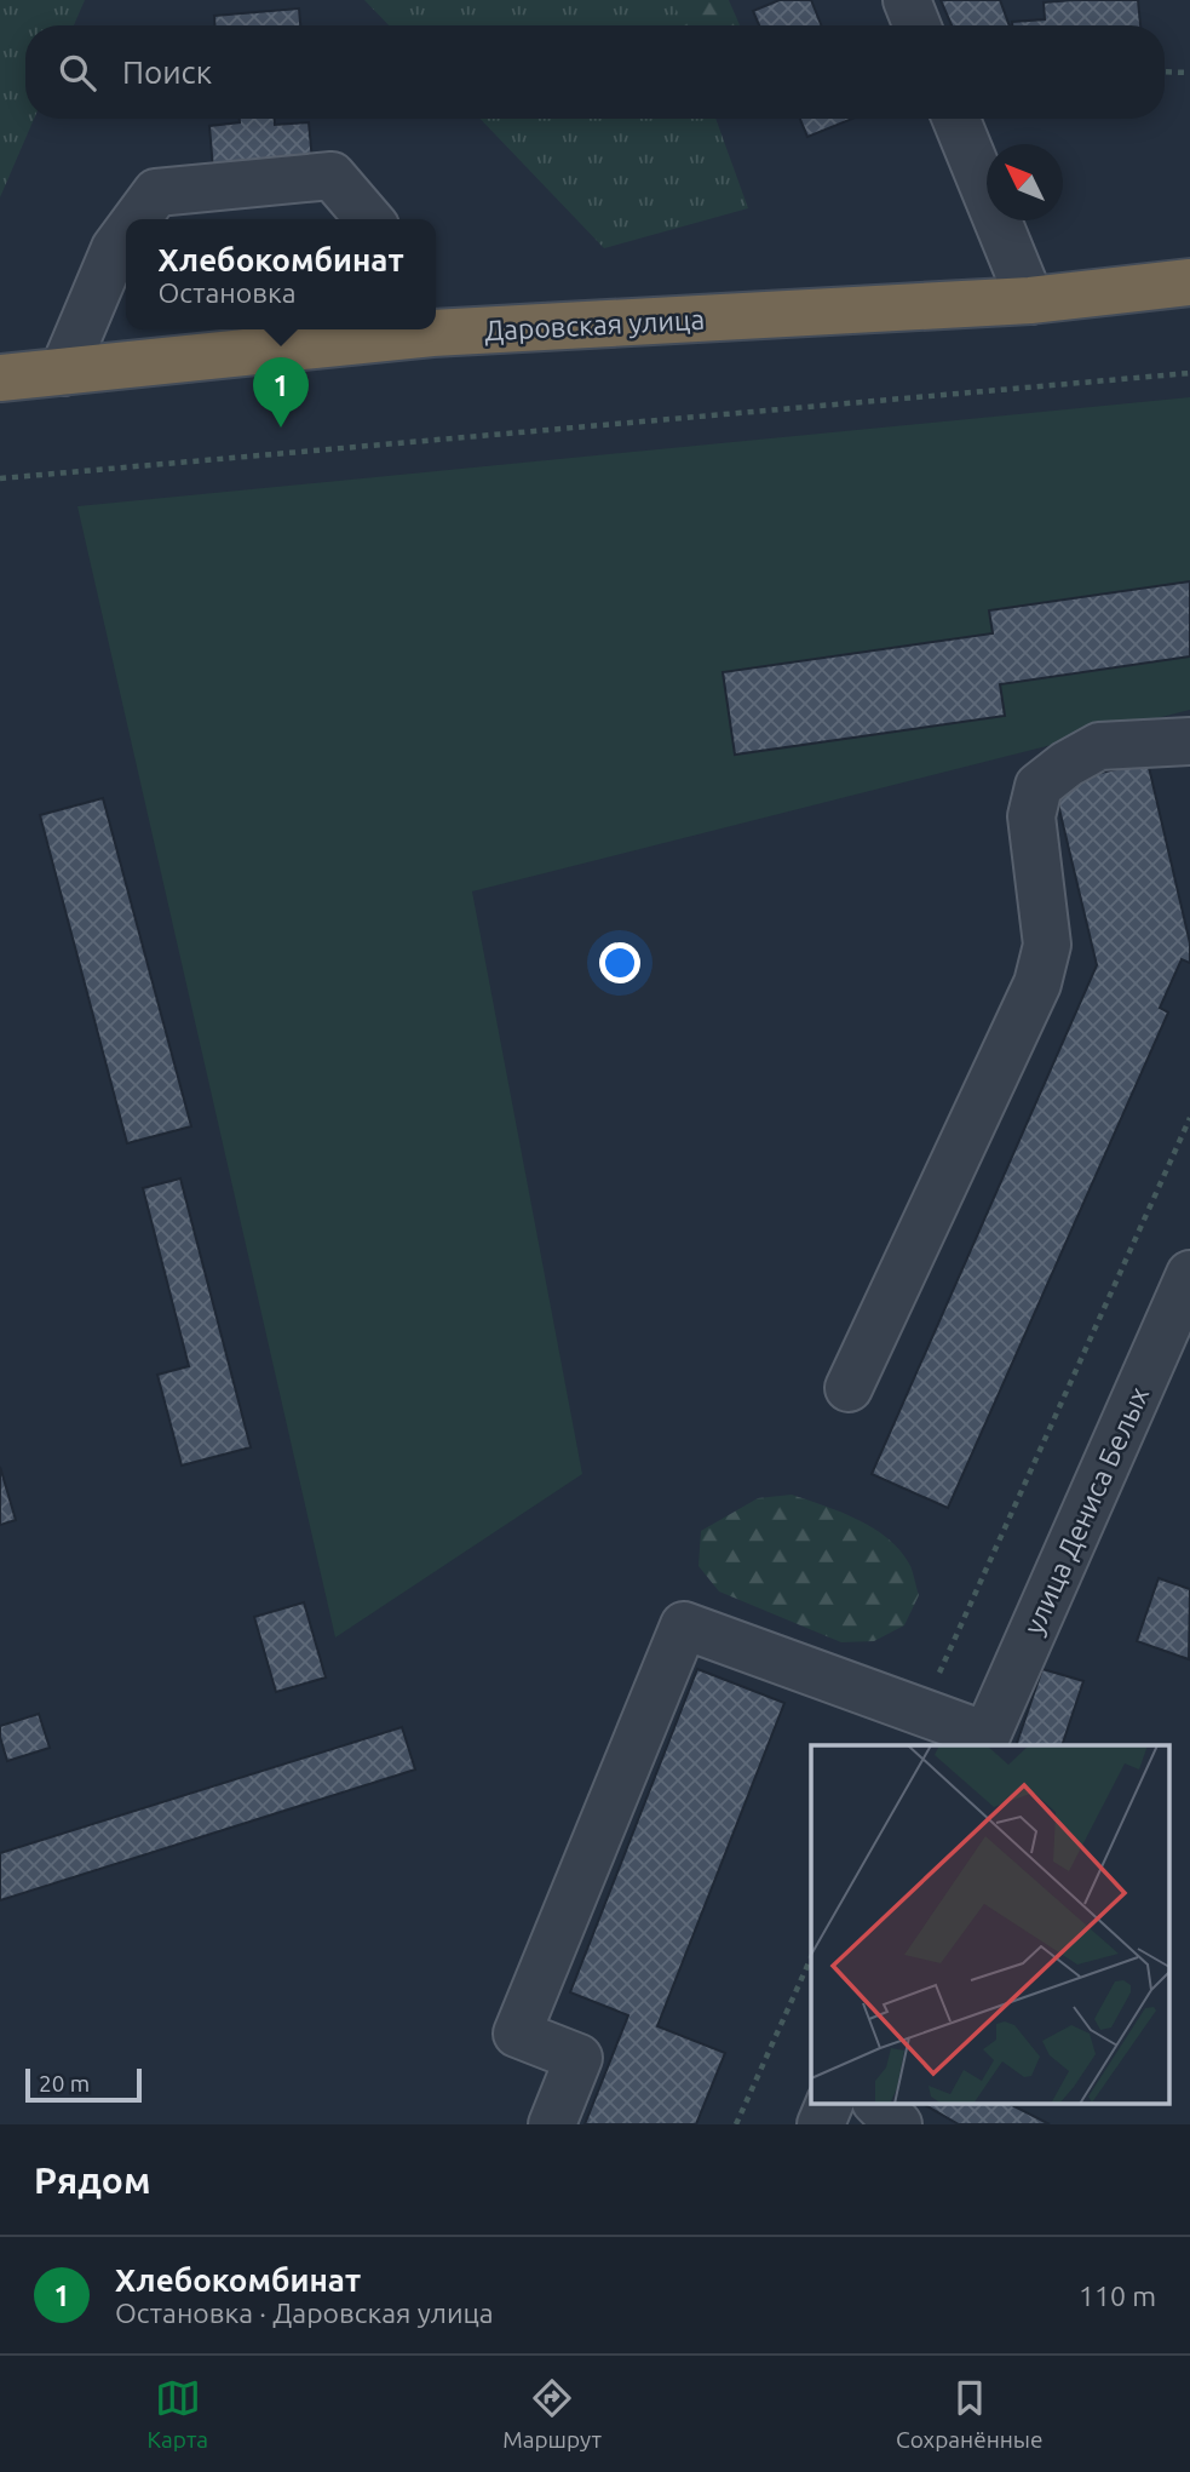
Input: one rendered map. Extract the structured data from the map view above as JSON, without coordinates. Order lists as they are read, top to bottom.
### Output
{
  "streets": {
    "highway": ["Даровская улица"],
    "street": ["улица Дениса Белых"]
  },
  "scale_bar": "20 m",
  "north": "top left",
  "page": {
    "search": "Поиск",
    "popup": ["Хлебокомбинат", "Остановка"],
    "pins": "1",
    "scale": "20 m",
    "heading": "Рядом",
    "list": [
      {
        "mark": "1",
        "name": "Хлебокомбинат",
        "note": "Остановка · Даровская улица",
        "value": "110 m"
      }
    ],
    "nav": ["Карта", "Маршрут", "Сохранённые"]
  }
}
